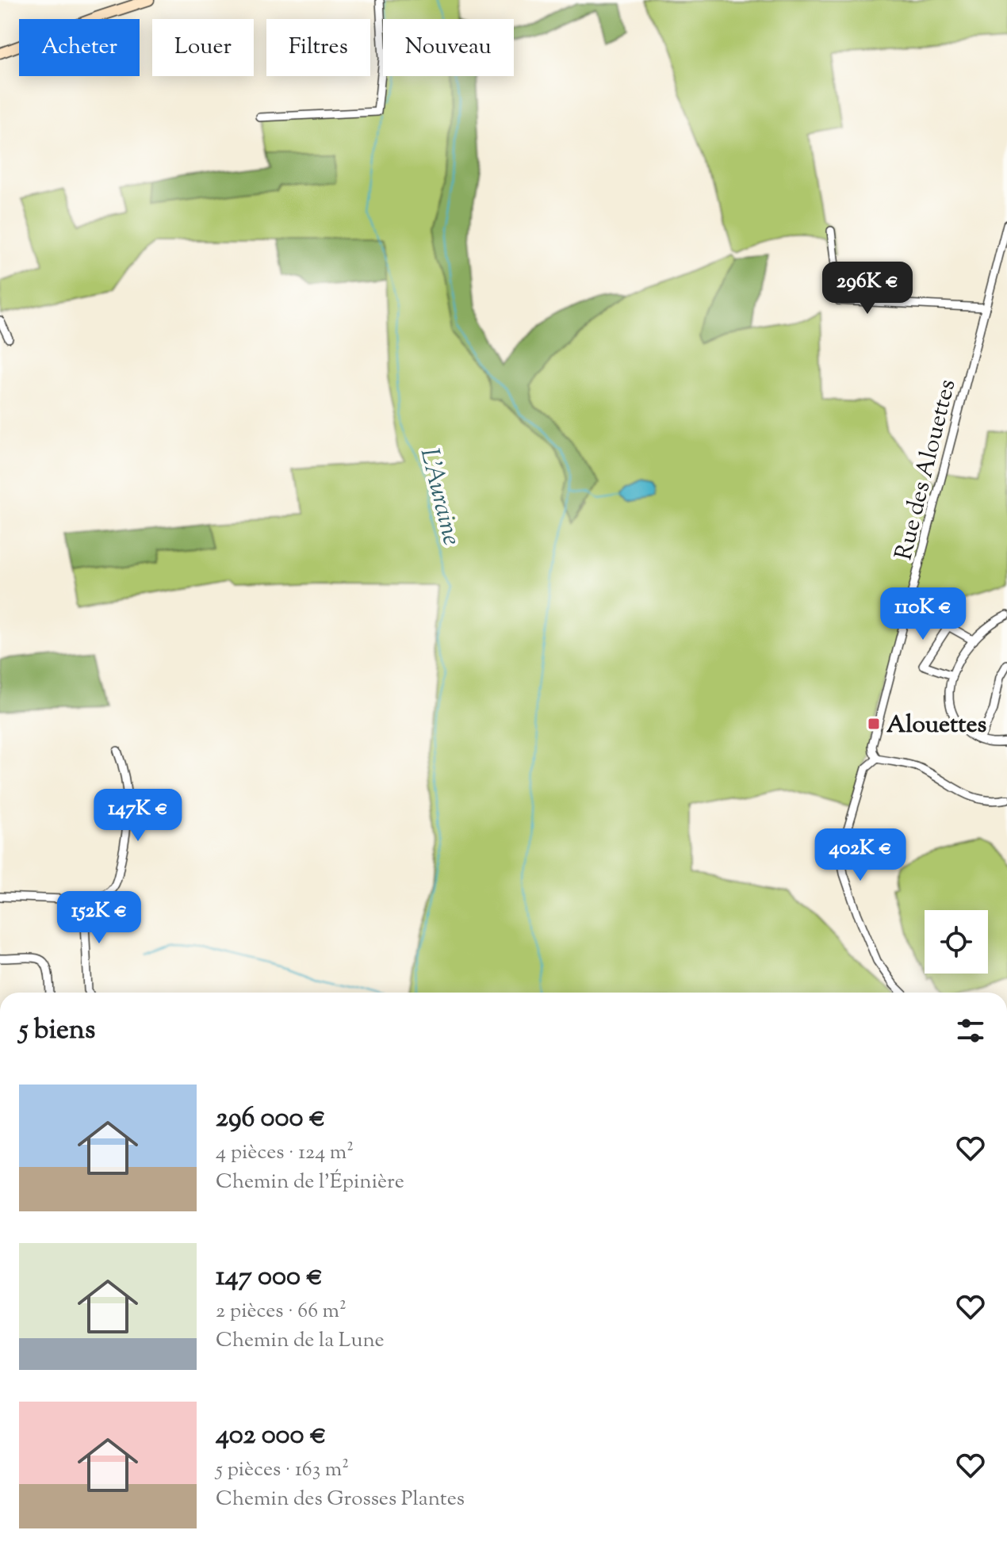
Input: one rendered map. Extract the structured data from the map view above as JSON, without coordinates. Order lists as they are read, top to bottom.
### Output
{
  "streets": {
    "street": ["Rue des Alouettes"]
  },
  "water": ["L'Auraine"],
  "places": {
    "transit": ["Alouettes"]
  },
  "page": {
    "chip": [
      "Acheter",
      "Louer",
      "Filtres",
      "Nouveau"
    ],
    "price": [
      "296K €",
      "110K €",
      "147K €",
      "402K €",
      "152K €"
    ],
    "heading": "5 biens",
    "list": [
      {
        "name": "296 000 €",
        "note": "4 pièces · 124 m² · Chemin de l'Épinière"
      },
      {
        "name": "147 000 €",
        "note": "2 pièces · 66 m² · Chemin de la Lune"
      },
      {
        "name": "402 000 €",
        "note": "5 pièces · 163 m² · Chemin des Grosses Plantes"
      }
    ]
  }
}
